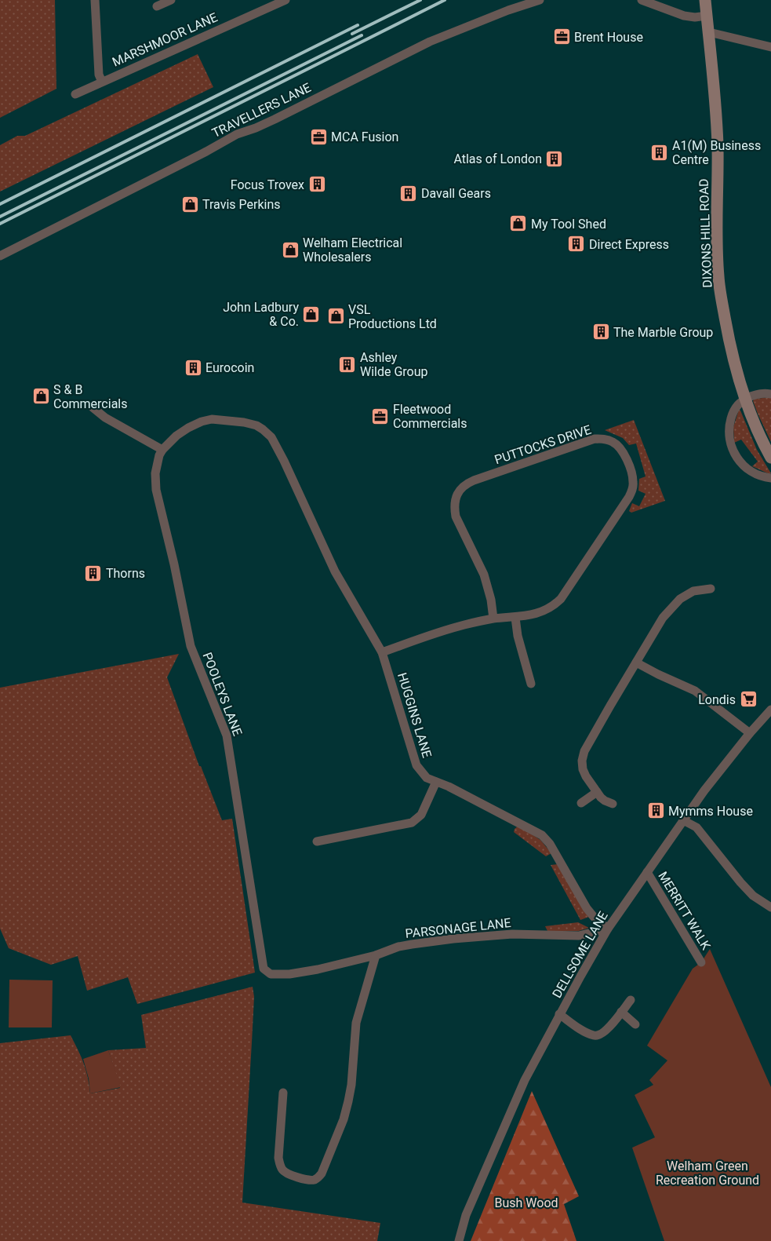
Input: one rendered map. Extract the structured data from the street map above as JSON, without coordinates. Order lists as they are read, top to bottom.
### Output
{
  "streets": {
    "street": [
      "MARSHMOOR LANE",
      "TRAVELLERS LANE",
      "DIXONS HILL ROAD",
      "PUTTOCKS DRIVE",
      "POOLEYS LANE",
      "HUGGINS LANE",
      "MERRITT WALK",
      "PARSONAGE LANE",
      "DELLSOME LANE"
    ]
  },
  "crossings": [
    ["PUTTOCKS DRIVE", "HUGGINS LANE"],
    ["POOLEYS LANE", "HUGGINS LANE"],
    ["POOLEYS LANE", "PARSONAGE LANE"],
    ["HUGGINS LANE", "PARSONAGE LANE"],
    ["HUGGINS LANE", "DELLSOME LANE"],
    ["MERRITT WALK", "DELLSOME LANE"],
    ["PARSONAGE LANE", "DELLSOME LANE"]
  ],
  "parks": ["Welham Green Recreation Ground", "Bush Wood"],
  "places": {
    "office": ["Brent House", "MCA Fusion", "Fleetwood Commercials"],
    "building": [
      "A1(M) Business Centre",
      "Atlas of London",
      "Focus Trovex",
      "Davall Gears",
      "Direct Express",
      "The Marble Group",
      "Ashley Wilde Group",
      "Eurocoin",
      "Thorns",
      "Mymms House"
    ],
    "shop": [
      "Travis Perkins",
      "My Tool Shed",
      "Welham Electrical Wholesalers",
      "John Ladbury & Co.",
      "VSL Productions Ltd",
      "S & B Commercials"
    ],
    "supermarket": ["Londis"]
  }
}
